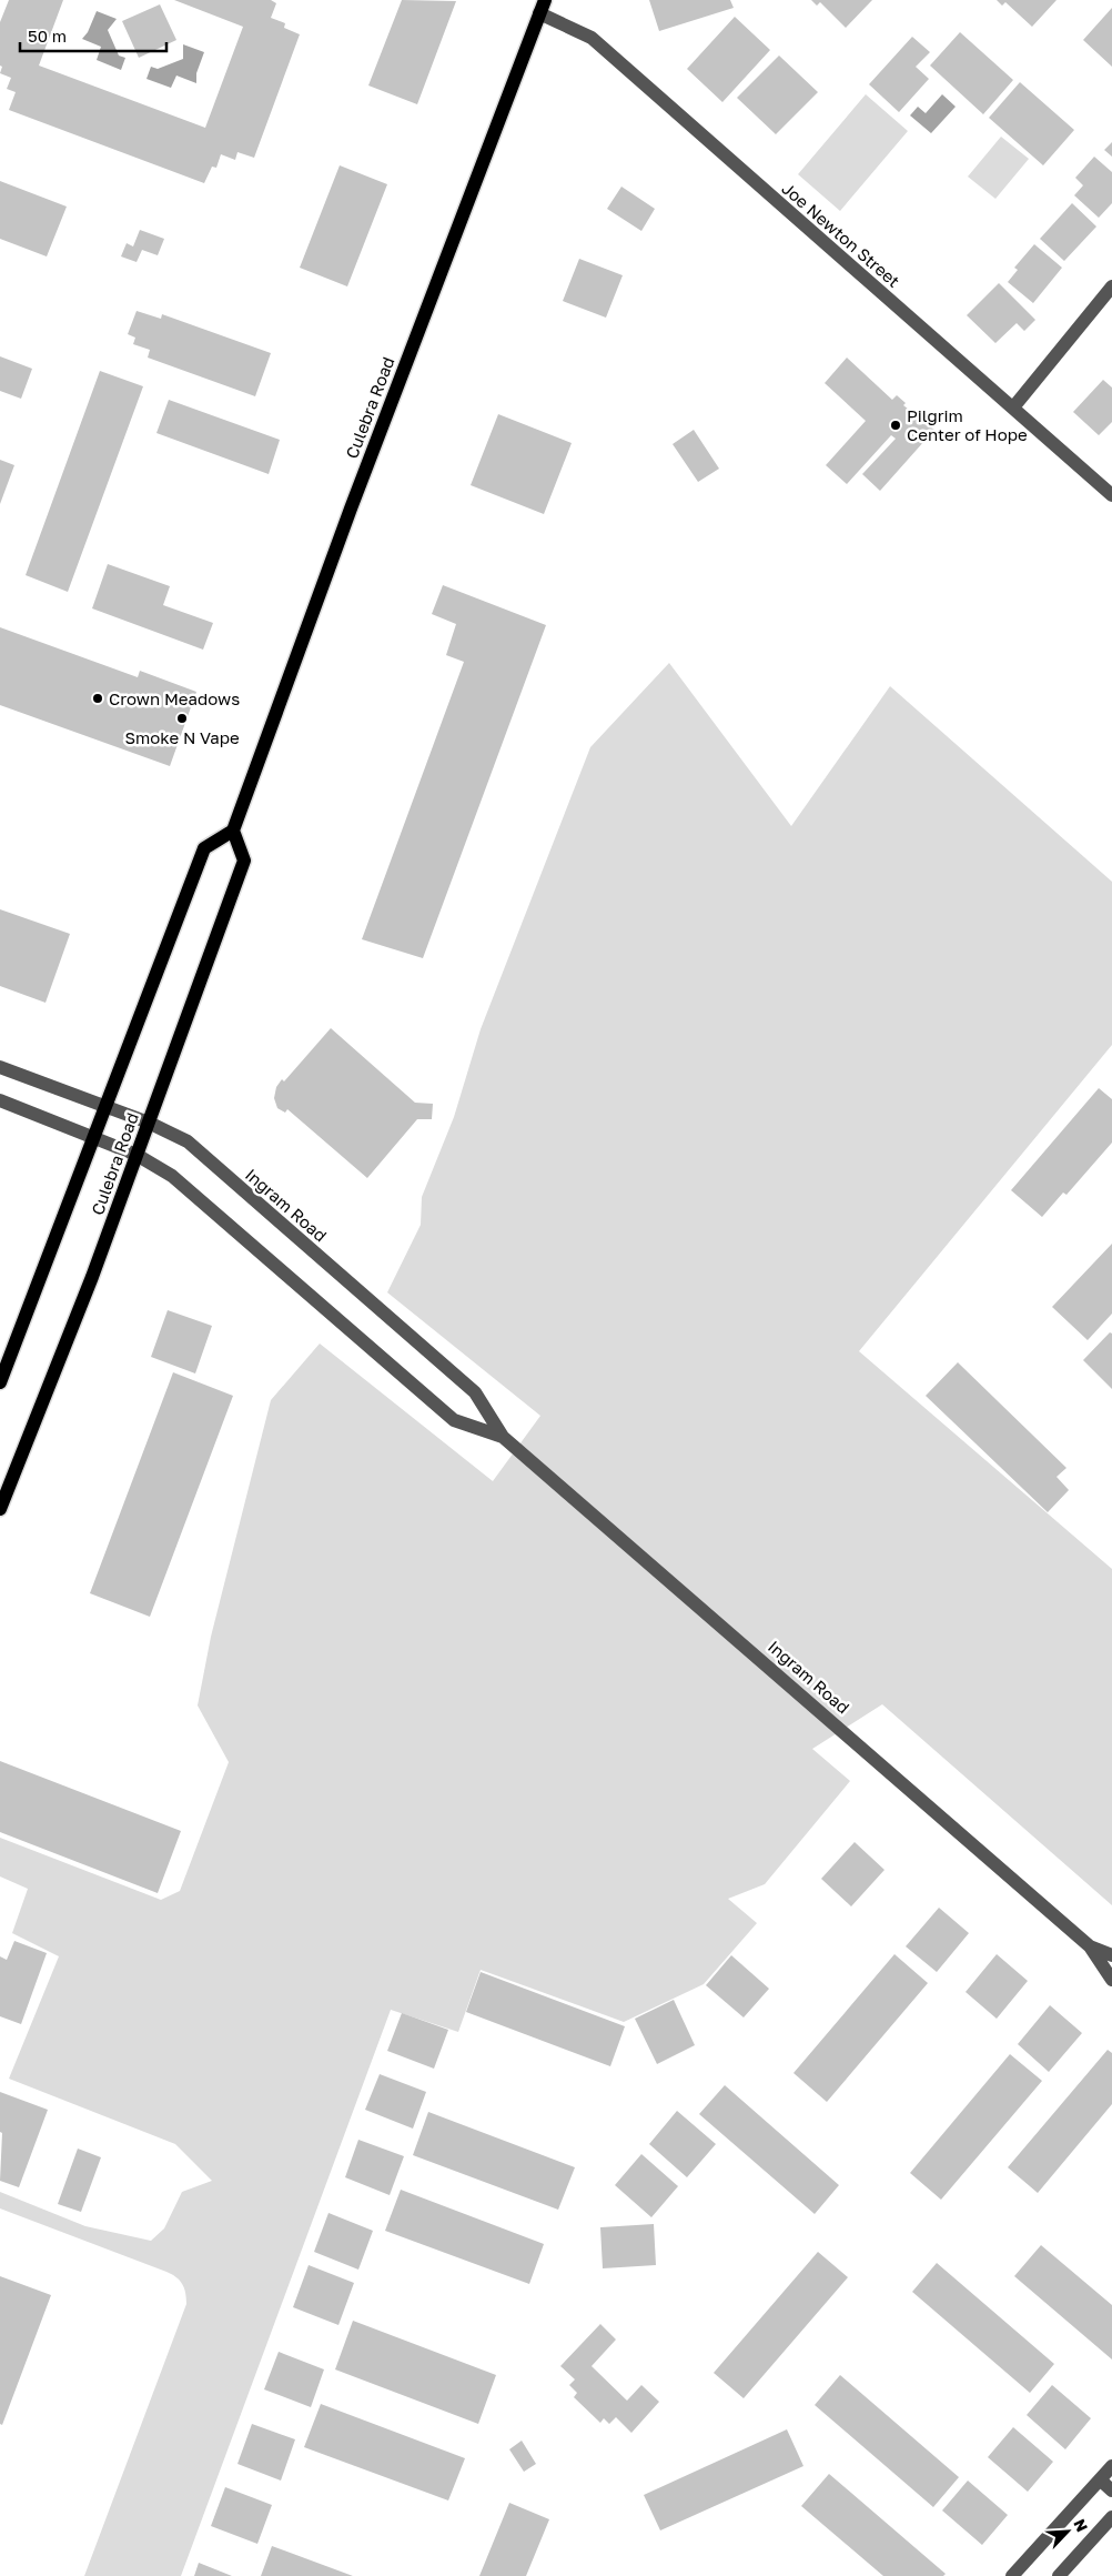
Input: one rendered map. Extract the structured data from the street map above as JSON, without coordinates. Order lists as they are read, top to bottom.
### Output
{
  "streets": {
    "main road": ["Culebra Road"],
    "street": ["Joe Newton Street", "Ingram Road"]
  },
  "crossings": [
    ["Joe Newton Street", "Culebra Road"],
    ["Culebra Road", "Ingram Road"]
  ],
  "places": ["Pilgrim Center of Hope", "Crown Meadows", "Smoke N Vape"],
  "scale_bar": "50 m",
  "north": "top right"
}
